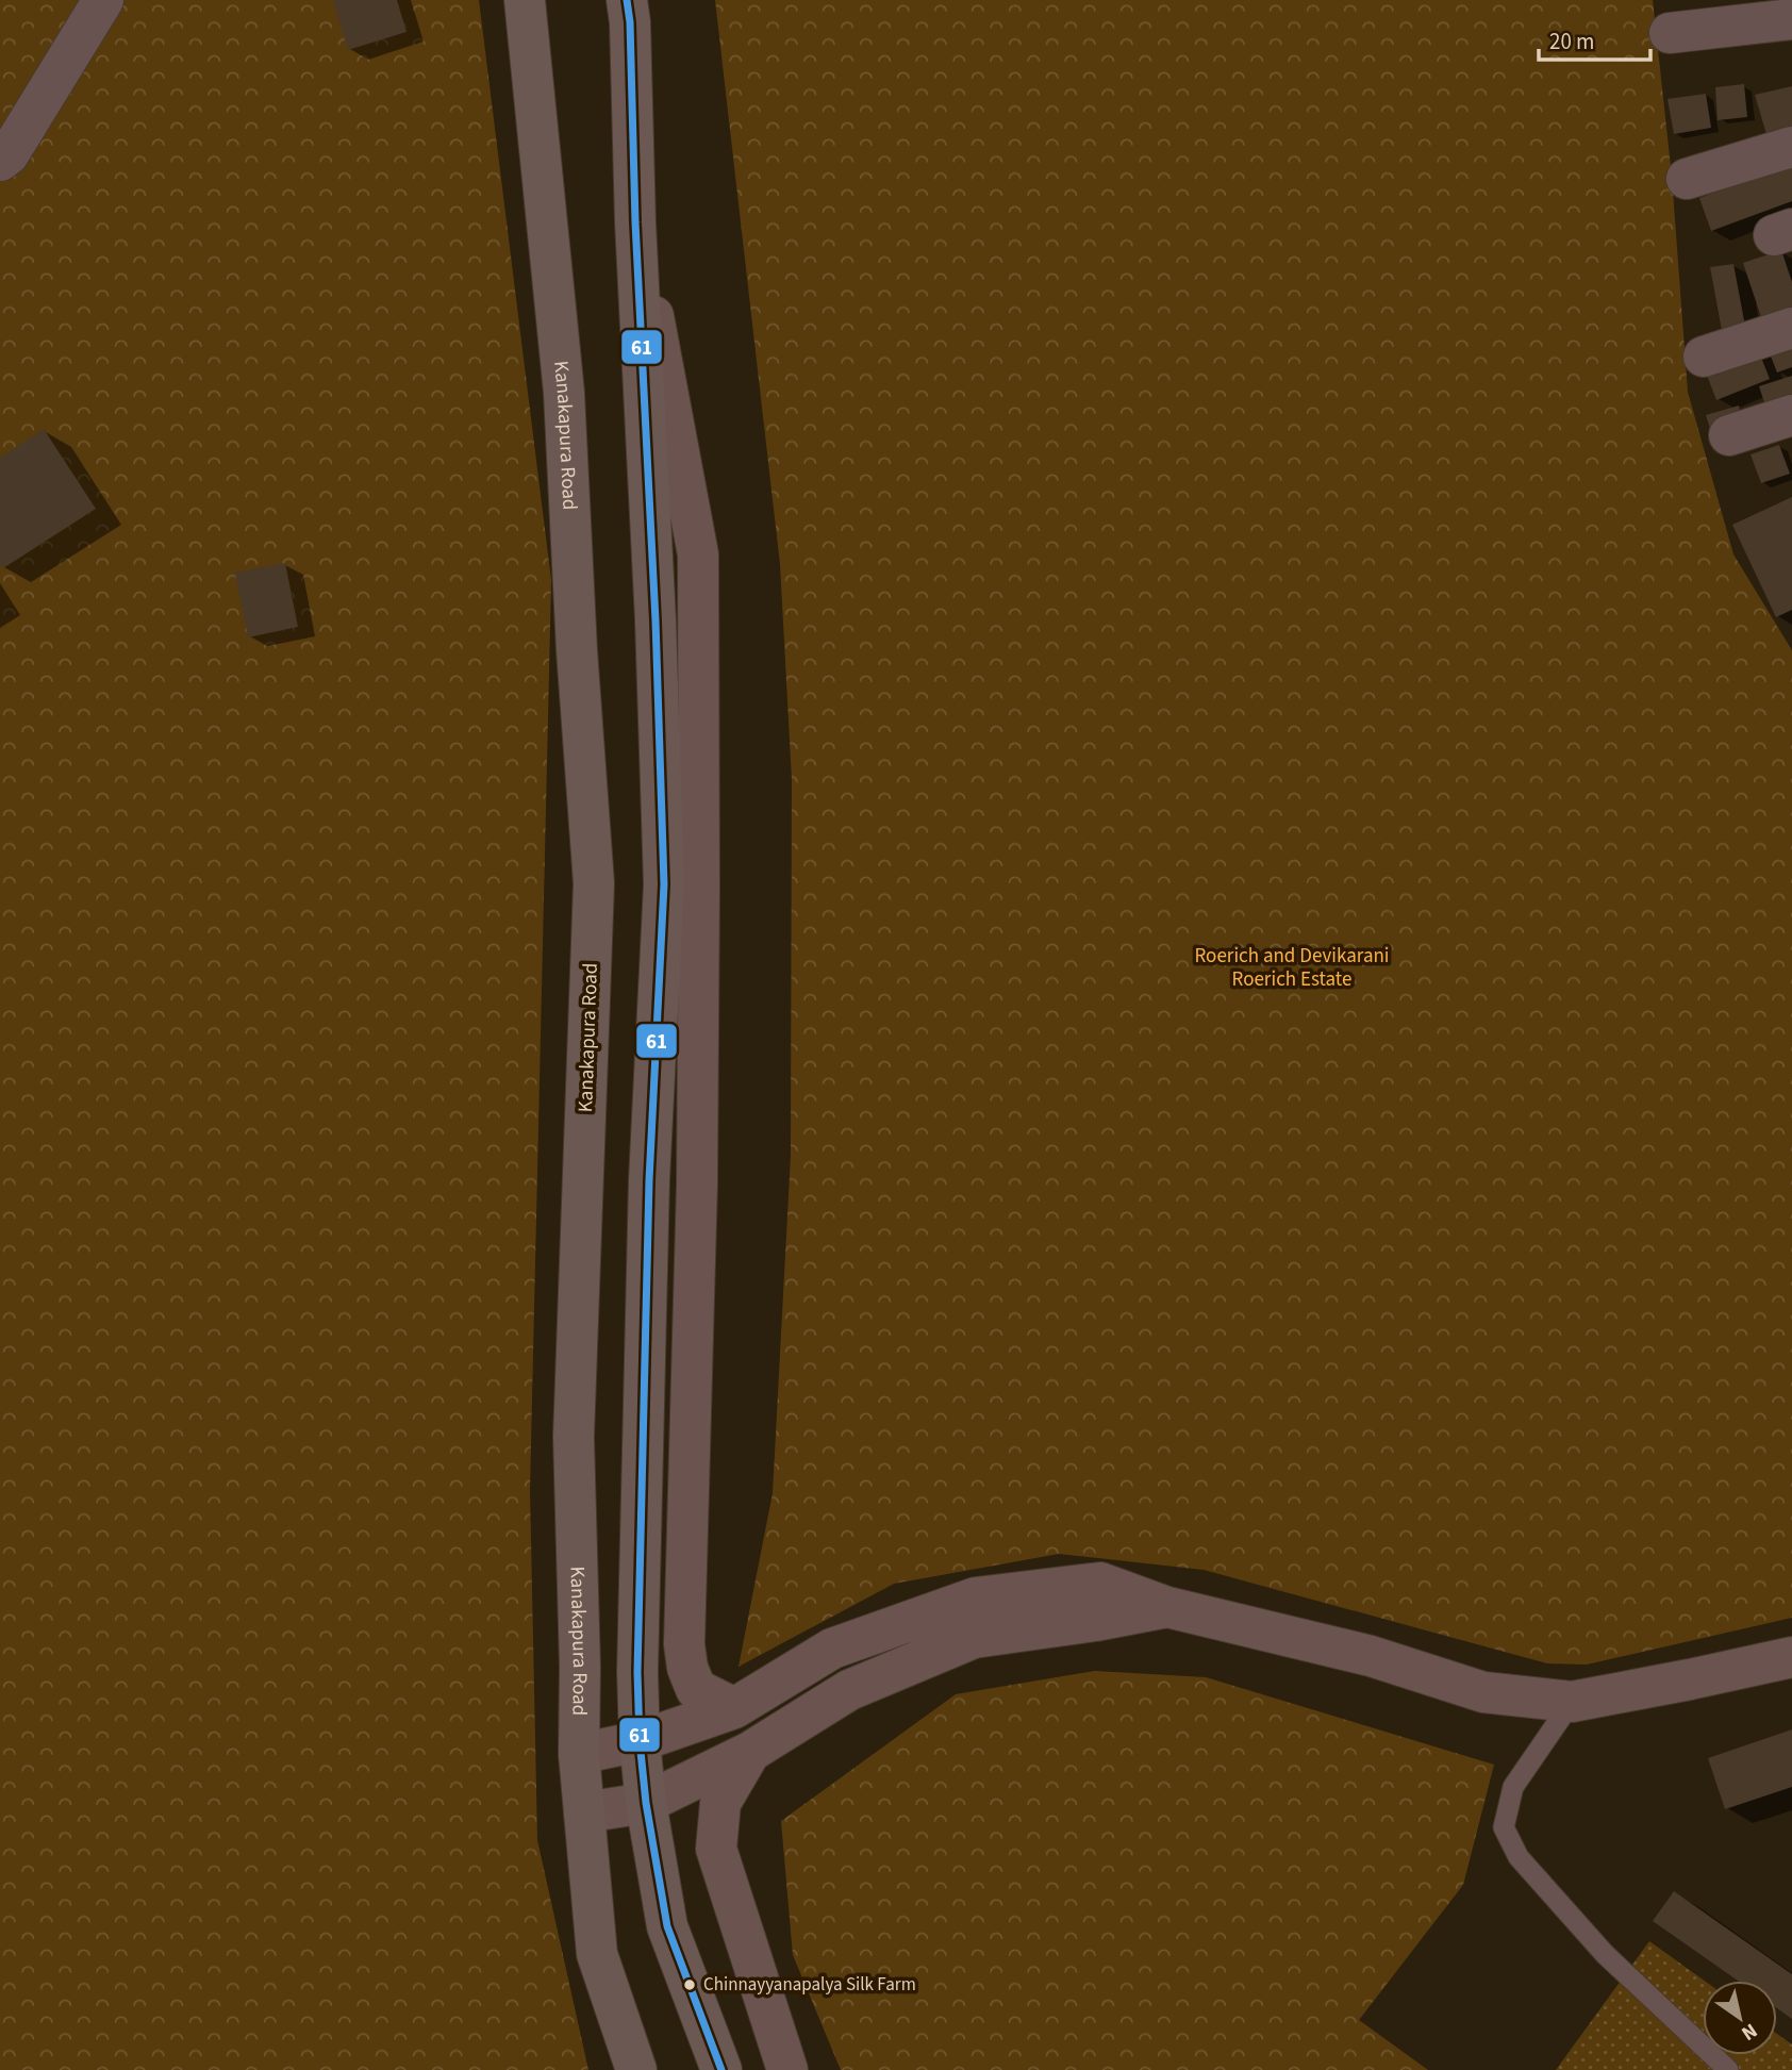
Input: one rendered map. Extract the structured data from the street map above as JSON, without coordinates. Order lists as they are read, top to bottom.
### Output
{
  "streets": {
    "highway": ["Kanakapura Road"]
  },
  "parks": ["Roerich and Devikarani Roerich Estate"],
  "places": ["Chinnayyanapalya Silk Farm"],
  "lines": ["transit line 61"],
  "scale_bar": "20 m",
  "north": "bottom right"
}
